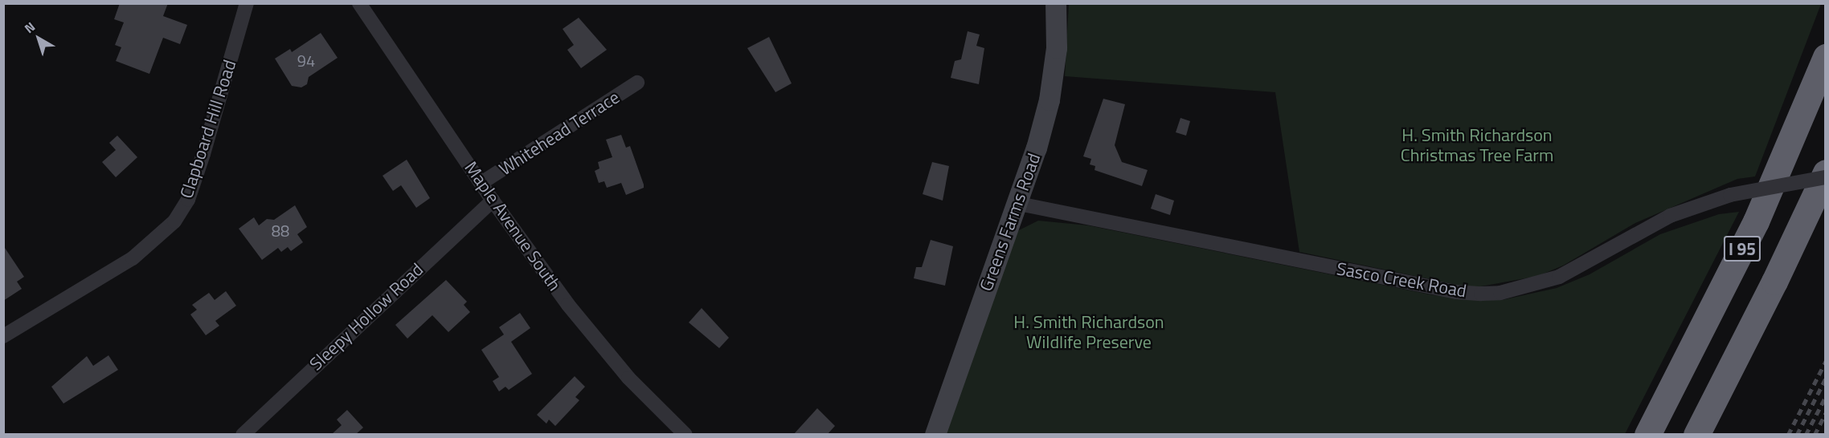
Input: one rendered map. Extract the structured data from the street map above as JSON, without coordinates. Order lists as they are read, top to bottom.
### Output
{
  "streets": {
    "highway": ["I 95"],
    "street": [
      "Clapboard Hill Road",
      "Whitehead Terrace",
      "Greens Farms Road",
      "Maple Avenue South",
      "Sasco Creek Road",
      "Sleepy Hollow Road"
    ]
  },
  "crossings": [
    ["Whitehead Terrace", "Maple Avenue South"],
    ["Greens Farms Road", "Sasco Creek Road"],
    ["Maple Avenue South", "Sleepy Hollow Road"]
  ],
  "parks": ["H. Smith Richardson Christmas Tree Farm", "H. Smith Richardson Wildlife Preserve"],
  "house_numbers": ["94", "88"],
  "north": "top left"
}
